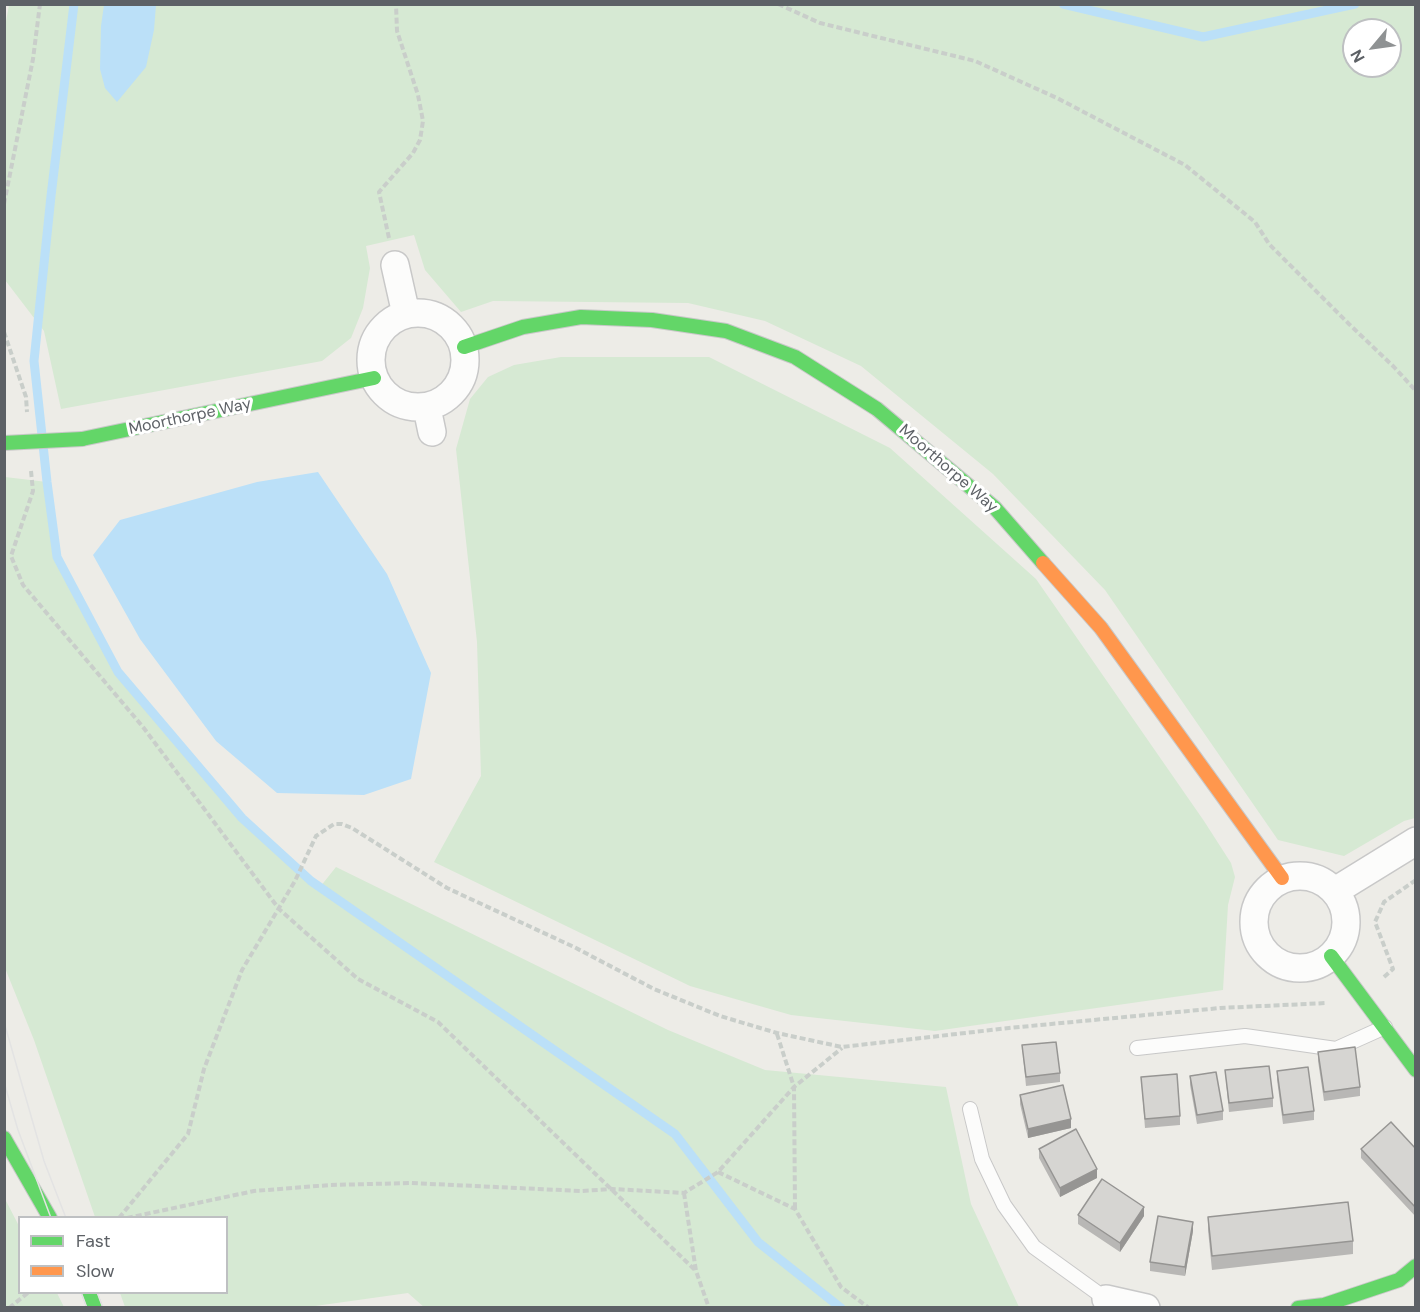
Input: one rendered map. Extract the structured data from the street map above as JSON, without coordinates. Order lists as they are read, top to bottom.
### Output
{
  "streets": {
    "street": ["Moorthorpe Way"]
  },
  "legend": ["Fast", "Slow"],
  "north": "bottom left"
}
